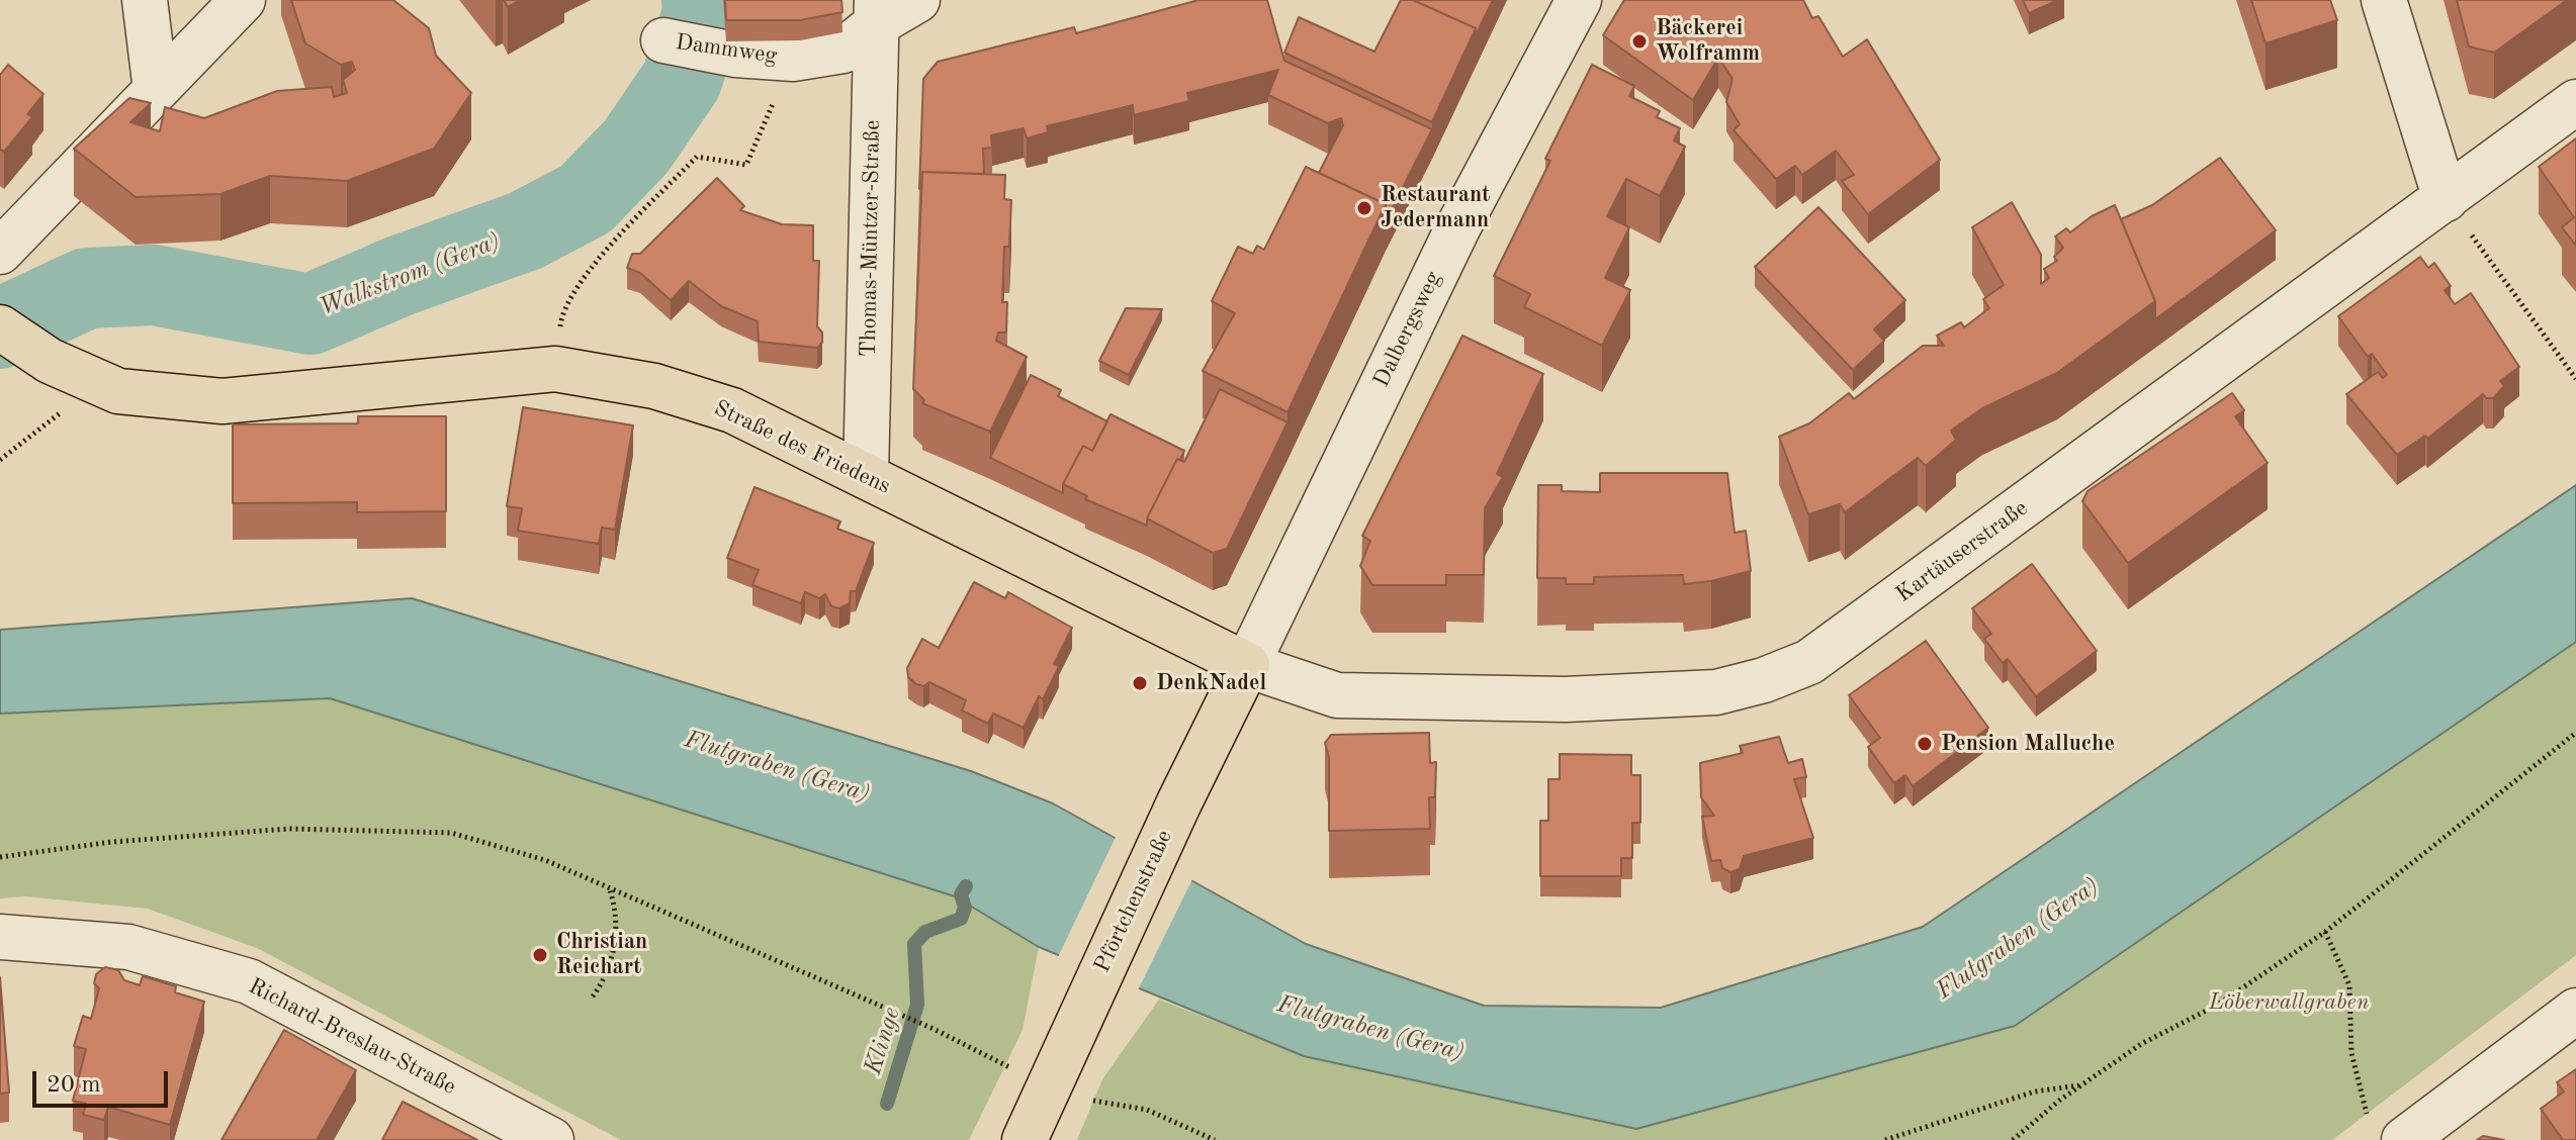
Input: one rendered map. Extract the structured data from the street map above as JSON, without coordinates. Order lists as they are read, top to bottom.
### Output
{
  "streets": {
    "main road": ["Straße des Friedens", "Pförtchenstraße"],
    "street": [
      "Dammweg",
      "Thomas-Müntzer-Straße",
      "Dalbergsweg",
      "Kartäuserstraße",
      "Richard-Breslau-Straße"
    ]
  },
  "crossings": [
    ["Dammweg", "Thomas-Müntzer-Straße"],
    ["Thomas-Müntzer-Straße", "Straße des Friedens"],
    ["Dalbergsweg", "Straße des Friedens"],
    ["Dalbergsweg", "Kartäuserstraße"],
    ["Dalbergsweg", "Pförtchenstraße"],
    ["Straße des Friedens", "Kartäuserstraße"],
    ["Straße des Friedens", "Pförtchenstraße"],
    ["Kartäuserstraße", "Pförtchenstraße"]
  ],
  "water": ["Walkstrom (Gera)", "Flutgraben (Gera)", "Klinge"],
  "parks": ["Löberwallgraben"],
  "places": [
    "Bäckerei Wolframm",
    "Restaurant Jedermann",
    "DenkNadel",
    "Pension Malluche",
    "Christian Reichart"
  ],
  "scale_bar": "20 m"
}
